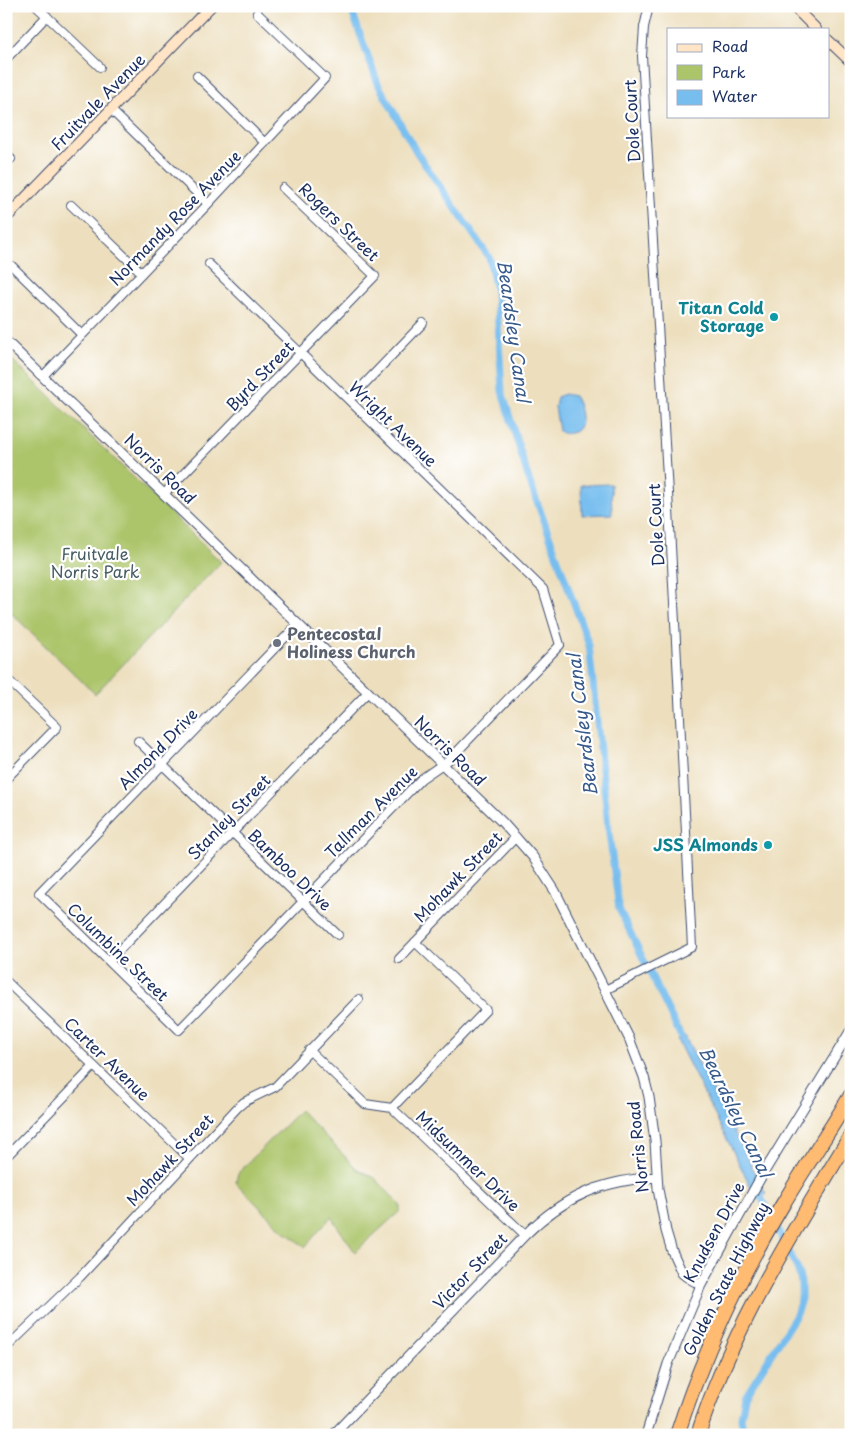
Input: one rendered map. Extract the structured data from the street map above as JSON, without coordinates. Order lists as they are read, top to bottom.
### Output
{
  "streets": {
    "highway": ["Golden State Highway"],
    "main road": ["Fruitvale Avenue"],
    "street": [
      "Dole Court",
      "Normandy Rose Avenue",
      "Rogers Street",
      "Byrd Street",
      "Wright Avenue",
      "Norris Road",
      "Almond Drive",
      "Tallman Avenue",
      "Stanley Street",
      "Bamboo Drive",
      "Mohawk Street",
      "Columbine Street",
      "Carter Avenue",
      "Midsummer Drive",
      "Knudsen Drive",
      "Victor Street"
    ]
  },
  "crossings": [
    ["Dole Court", "Norris Road"],
    ["Normandy Rose Avenue", "Norris Road"],
    ["Rogers Street", "Byrd Street"],
    ["Byrd Street", "Wright Avenue"],
    ["Byrd Street", "Norris Road"],
    ["Wright Avenue", "Tallman Avenue"],
    ["Norris Road", "Almond Drive"],
    ["Norris Road", "Tallman Avenue"],
    ["Norris Road", "Stanley Street"],
    ["Norris Road", "Mohawk Street"],
    ["Norris Road", "Knudsen Drive"],
    ["Norris Road", "Victor Street"],
    ["Almond Drive", "Bamboo Drive"],
    ["Almond Drive", "Columbine Street"],
    ["Tallman Avenue", "Bamboo Drive"],
    ["Tallman Avenue", "Columbine Street"],
    ["Stanley Street", "Bamboo Drive"],
    ["Stanley Street", "Columbine Street"],
    ["Mohawk Street", "Carter Avenue"],
    ["Midsummer Drive", "Victor Street"]
  ],
  "water": ["Beardsley Canal"],
  "parks": ["Fruitvale Norris Park"],
  "places": ["Titan Cold Storage", "Pentecostal Holiness Church", "JSS Almonds"],
  "legend": ["Road", "Park", "Water"]
}
